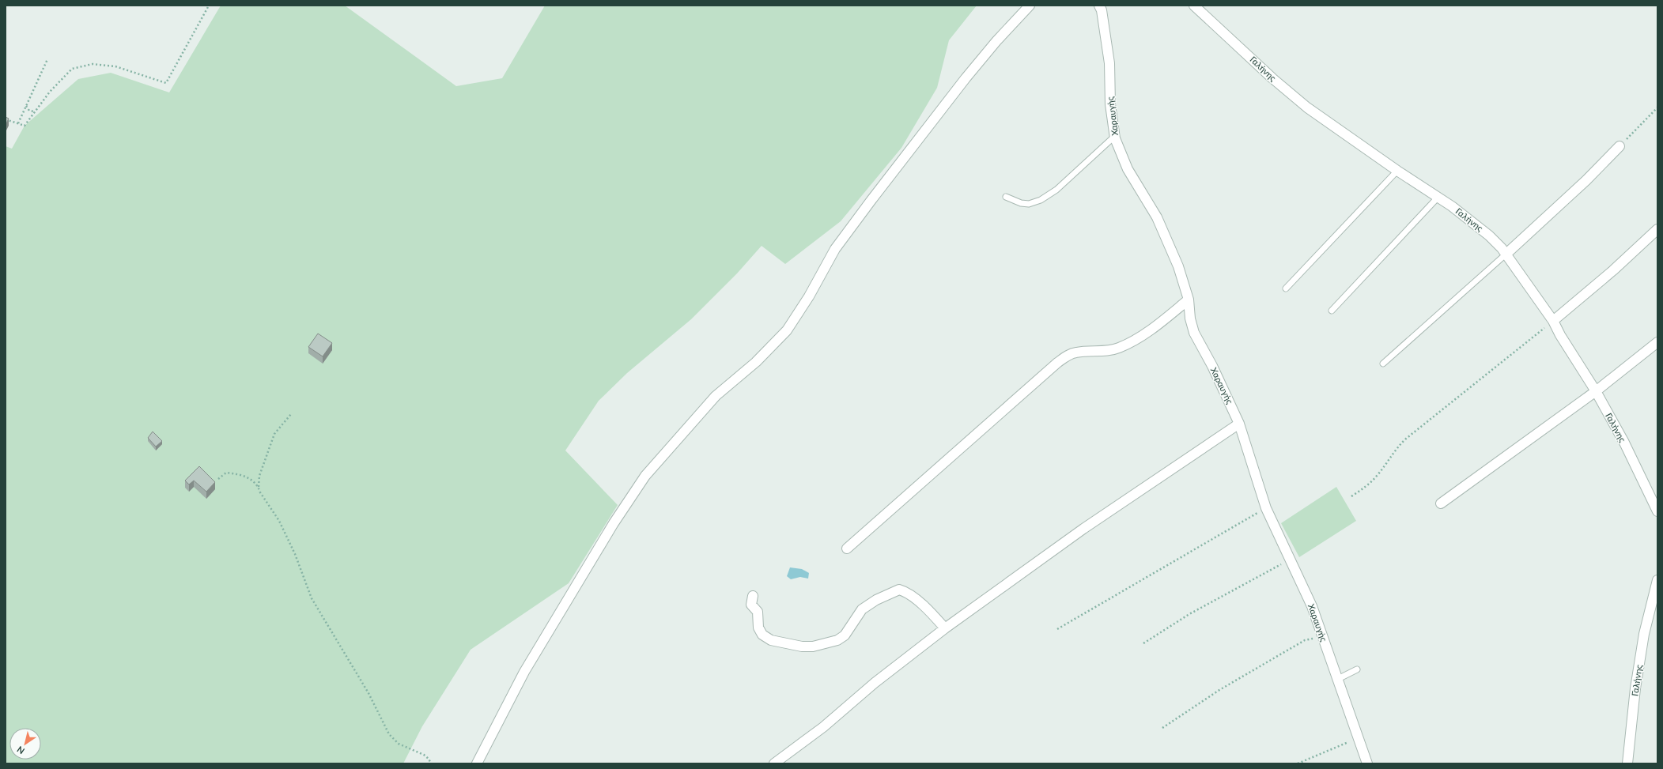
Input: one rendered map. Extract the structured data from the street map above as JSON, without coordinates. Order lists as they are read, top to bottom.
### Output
{
  "streets": {
    "street": ["Γαλήνης", "Χαραυγής"]
  },
  "north": "bottom left"
}
